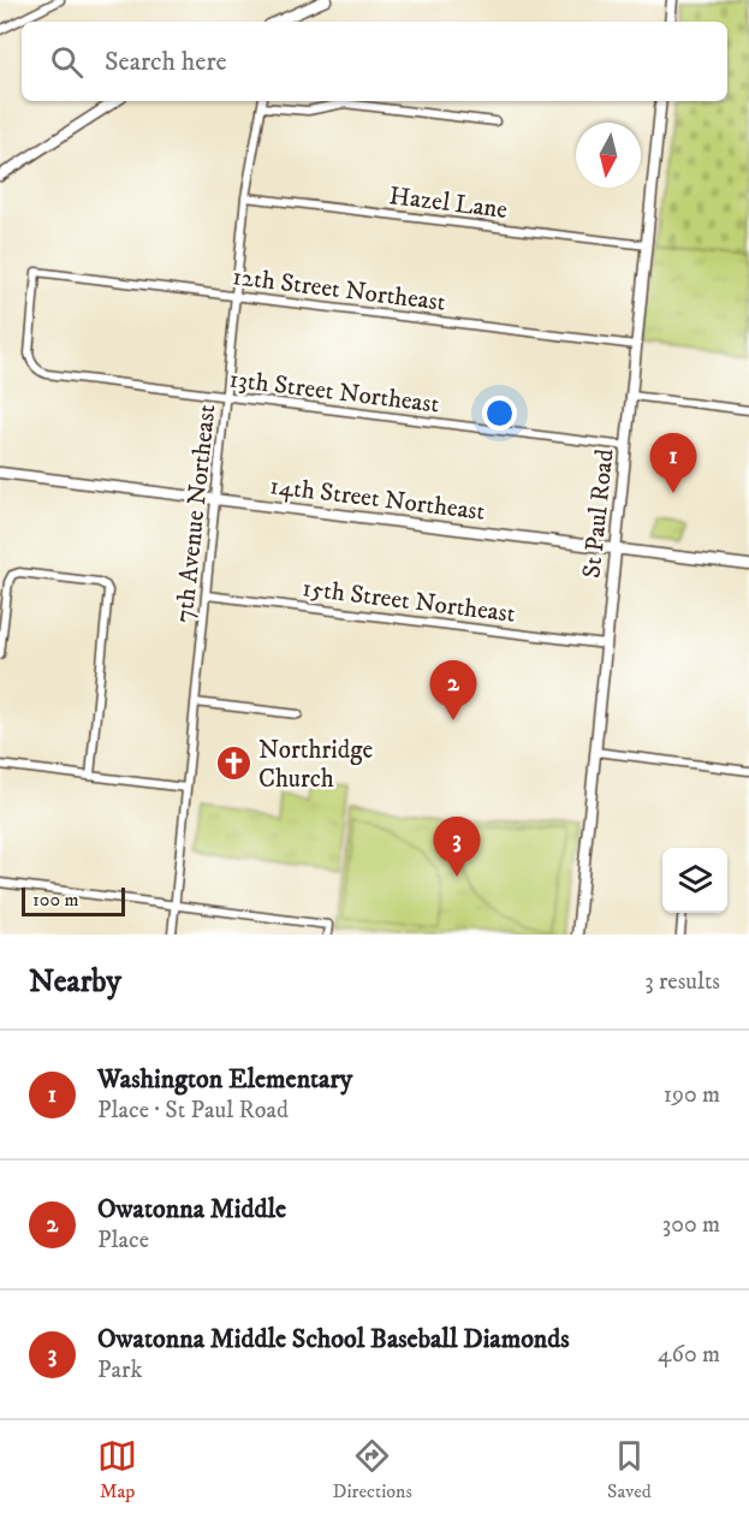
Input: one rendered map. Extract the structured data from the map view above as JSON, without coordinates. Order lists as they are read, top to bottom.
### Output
{
  "streets": {
    "street": [
      "Hazel Lane",
      "12th Street Northeast",
      "13th Street Northeast",
      "14th Street Northeast",
      "7th Avenue Northeast",
      "St Paul Road",
      "15th Street Northeast"
    ]
  },
  "crossings": [
    ["Hazel Lane", "7th Avenue Northeast"],
    ["Hazel Lane", "St Paul Road"],
    ["12th Street Northeast", "13th Street Northeast"],
    ["12th Street Northeast", "7th Avenue Northeast"],
    ["12th Street Northeast", "St Paul Road"],
    ["13th Street Northeast", "7th Avenue Northeast"],
    ["13th Street Northeast", "St Paul Road"],
    ["14th Street Northeast", "7th Avenue Northeast"],
    ["14th Street Northeast", "St Paul Road"],
    ["7th Avenue Northeast", "15th Street Northeast"],
    ["St Paul Road", "15th Street Northeast"]
  ],
  "places": {
    "church": ["Northridge Church"]
  },
  "scale_bar": "100 m",
  "north": "bottom",
  "page": {
    "search": "Search here",
    "pins": ["1", "2", "3"],
    "scale": "100 m",
    "heading": ["Nearby", "3 results"],
    "list": [
      {
        "mark": "1",
        "name": "Washington Elementary",
        "note": "Place · St Paul Road",
        "value": "190 m"
      },
      {
        "mark": "2",
        "name": "Owatonna Middle",
        "note": "Place",
        "value": "300 m"
      },
      {
        "mark": "3",
        "name": "Owatonna Middle School Baseball Diamonds",
        "note": "Park",
        "value": "460 m"
      }
    ],
    "nav": ["Map", "Directions", "Saved"]
  }
}
